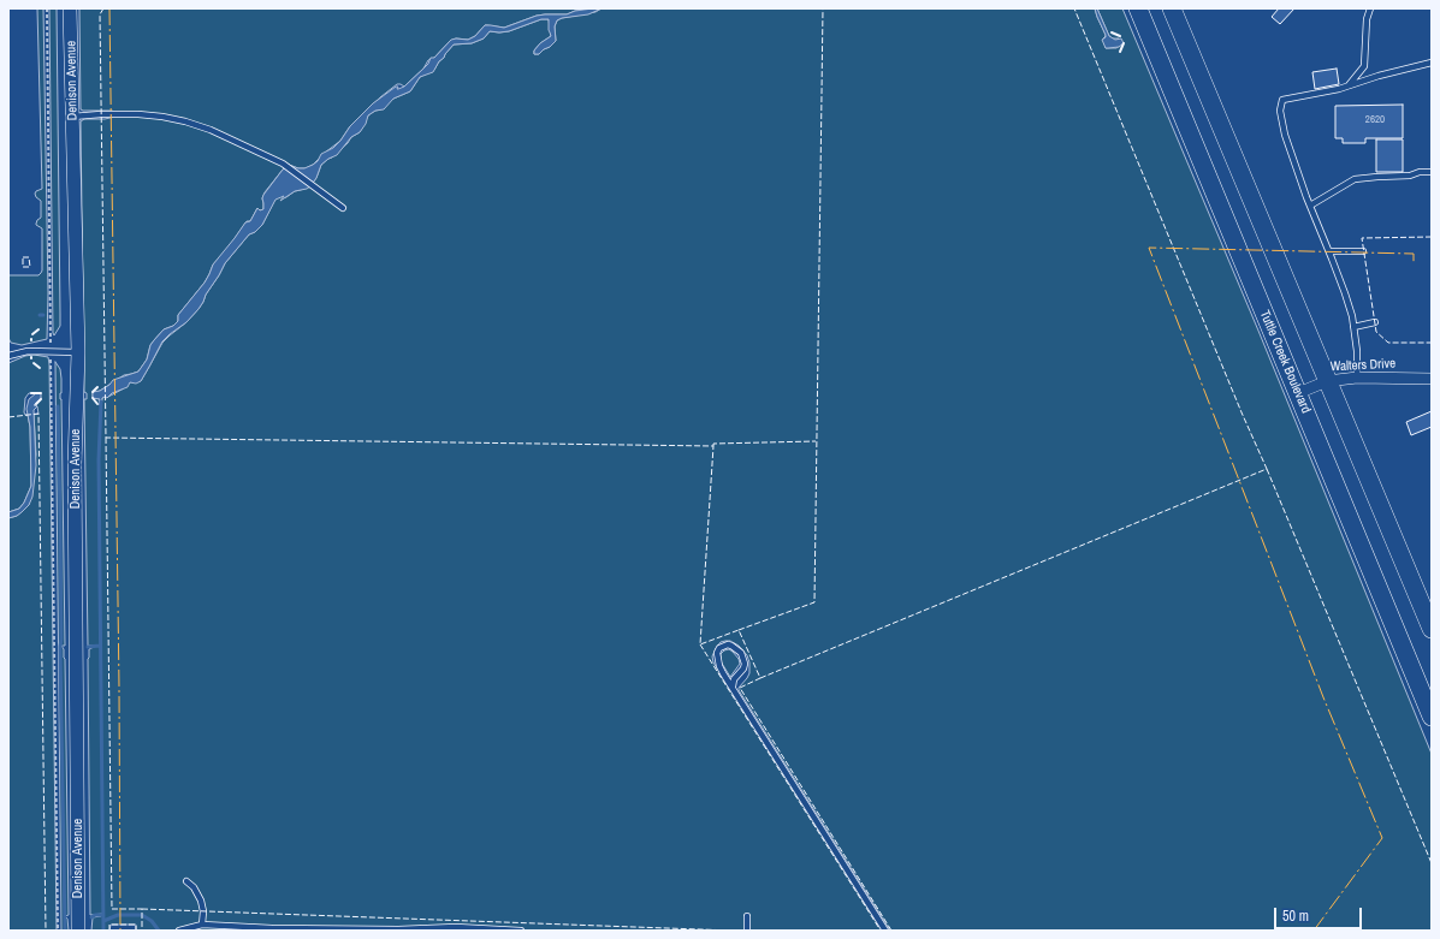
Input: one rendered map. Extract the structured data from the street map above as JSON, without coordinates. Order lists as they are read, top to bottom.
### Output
{
  "streets": {
    "highway": ["Tuttle Creek Boulevard"],
    "street": ["Denison Avenue", "Walters Drive"]
  },
  "crossings": [
    ["Tuttle Creek Boulevard", "Walters Drive"]
  ],
  "house_numbers": ["2620"],
  "scale_bar": "50 m"
}
